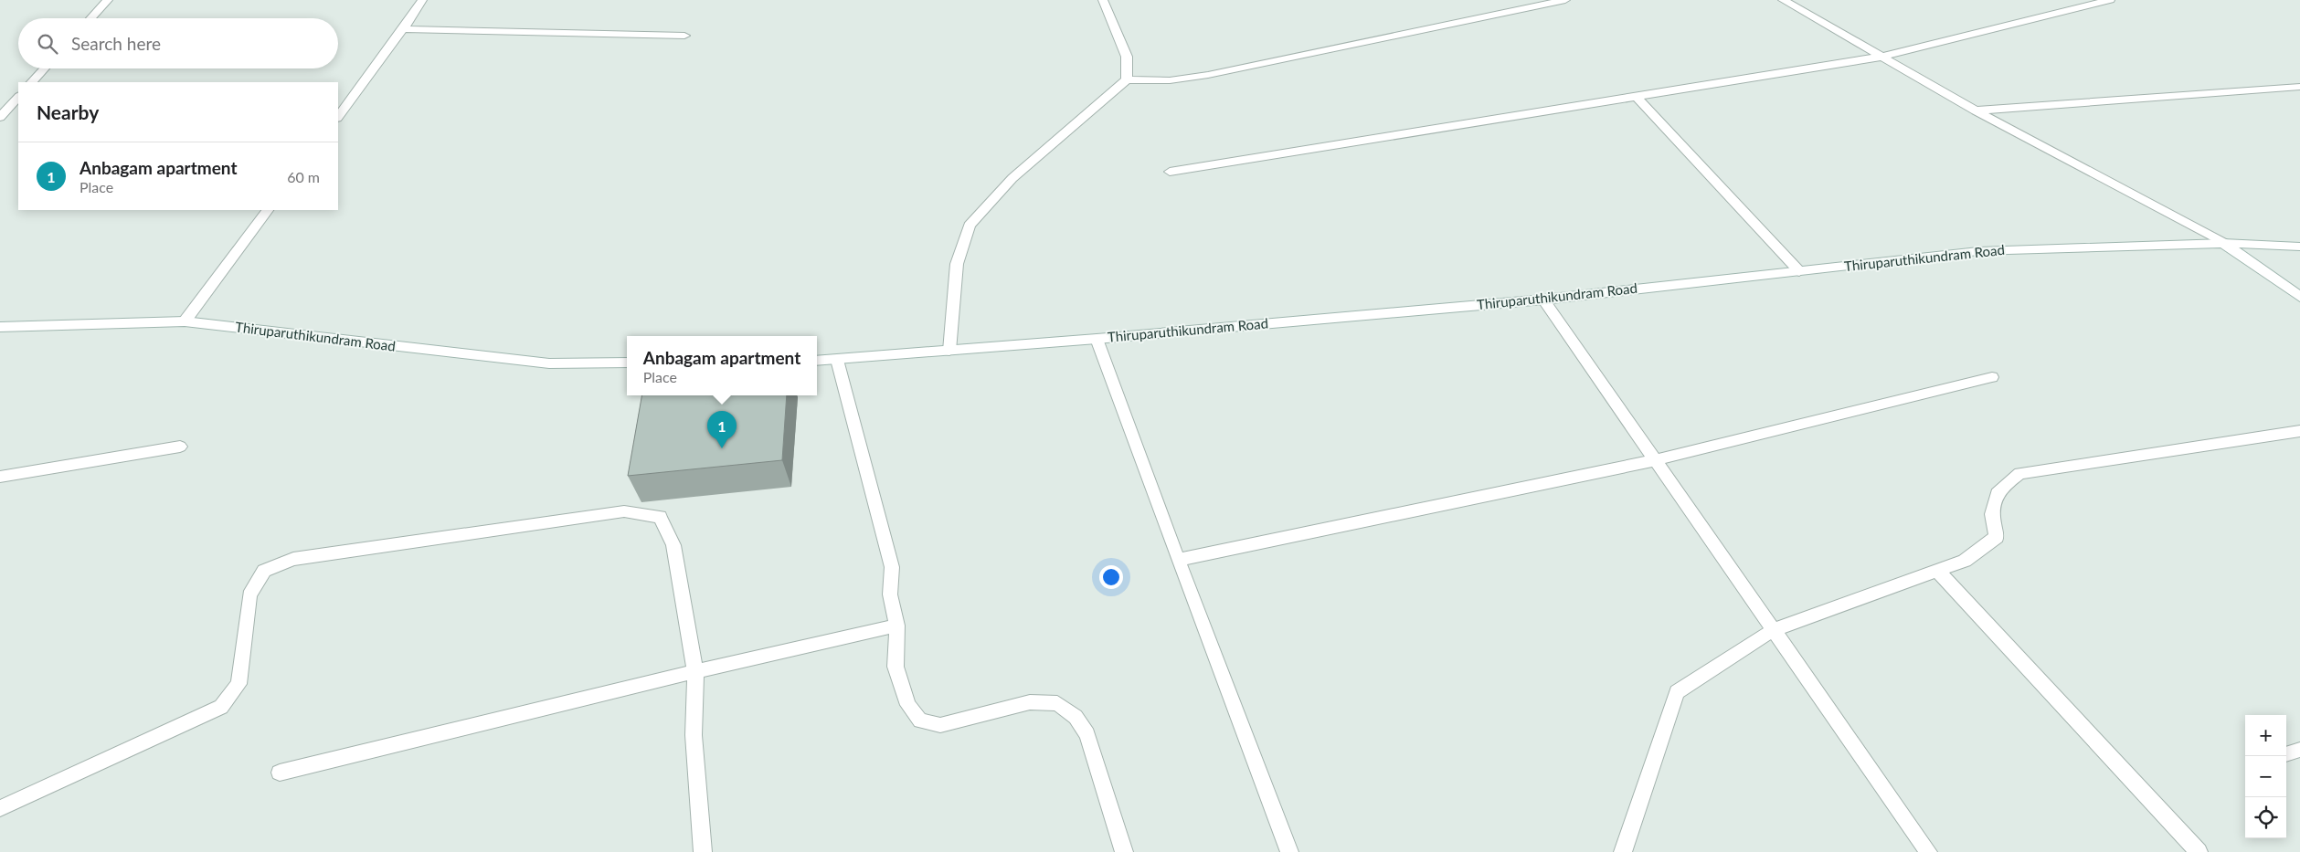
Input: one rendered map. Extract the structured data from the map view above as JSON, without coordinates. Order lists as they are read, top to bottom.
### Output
{
  "streets": {
    "street": ["Thiruparuthikundram Road"]
  },
  "page": {
    "search": "Search here",
    "heading": "Nearby",
    "list": [
      {
        "mark": "1",
        "name": "Anbagam apartment",
        "note": "Place",
        "value": "60 m"
      }
    ],
    "popup": ["Anbagam apartment", "Place"],
    "pins": "1",
    "map_buttons": ["+", "−"]
  }
}
